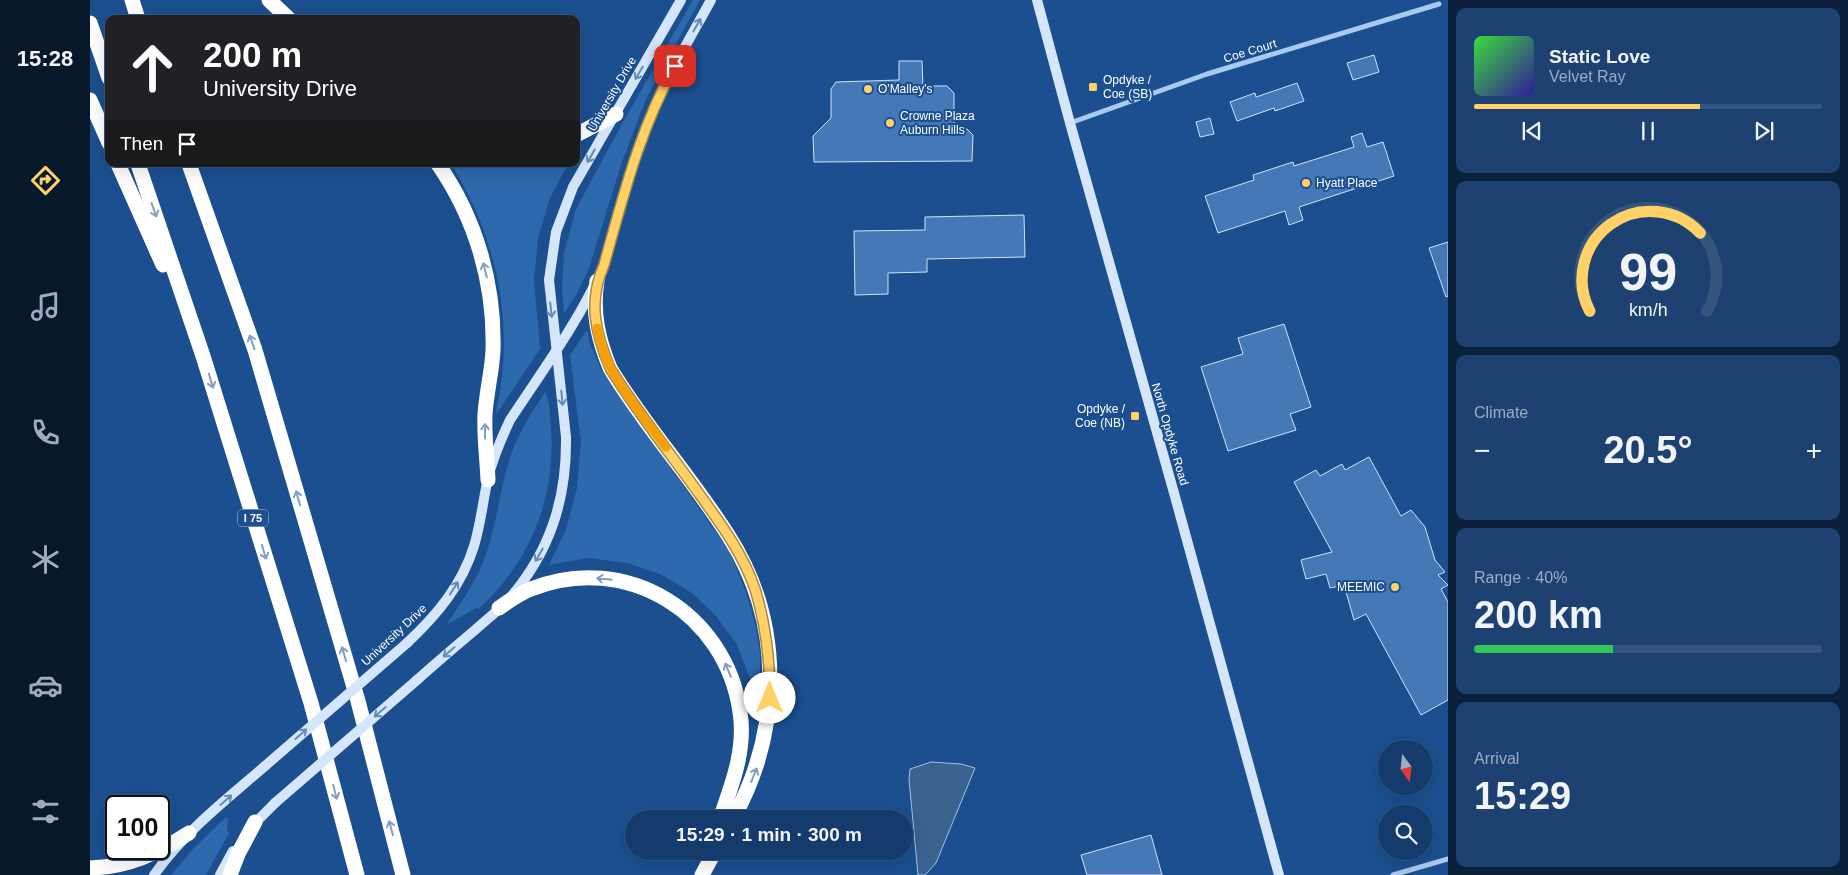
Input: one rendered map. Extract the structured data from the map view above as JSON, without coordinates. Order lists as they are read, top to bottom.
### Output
{
  "streets": {
    "highway": ["I 75"],
    "main road": ["University Drive", "North Opdyke Road"],
    "street": ["Coe Court"]
  },
  "crossings": [
    ["Coe Court", "North Opdyke Road"]
  ],
  "places": {
    "transit": ["Opdyke / Coe (SB)", "Opdyke / Coe (NB)"],
    "other": [
      "O'Malley's",
      "Crowne Plaza Auburn Hills",
      "Hyatt Place",
      "MEEMIC"
    ]
  },
  "north": "bottom",
  "page": {
    "tabs": "15:28",
    "turn": ["200 m", "University Drive"],
    "song": ["Static Love", "Velvet Ray"],
    "then": "Then",
    "tile": [
      "Climate",
      ["Range · 40%", "200 km"],
      ["Arrival", "15:29"]
    ],
    "heat": ["−", "20.5°", "+"],
    "limit": "100",
    "trip": "15:29 · 1 min · 300 m",
    "gauge": ["99", "km/h"]
  }
}
